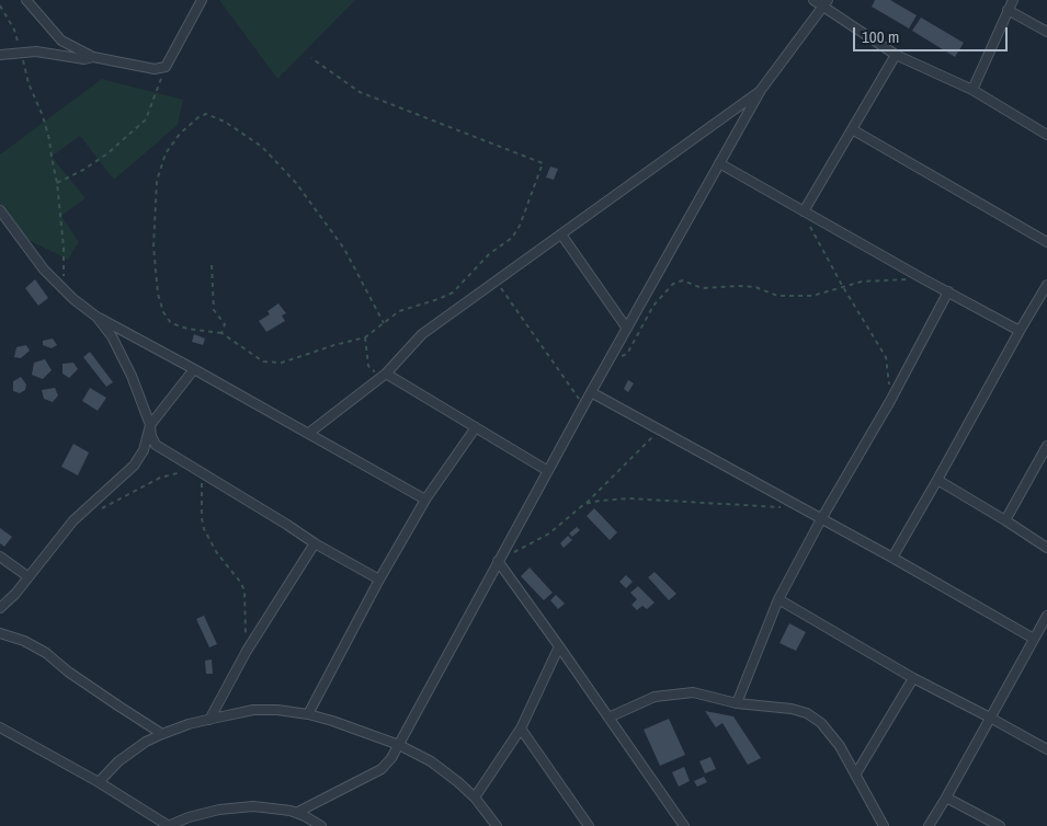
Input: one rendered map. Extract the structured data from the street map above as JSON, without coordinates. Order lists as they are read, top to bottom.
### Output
{
  "scale_bar": "100 m"
}
